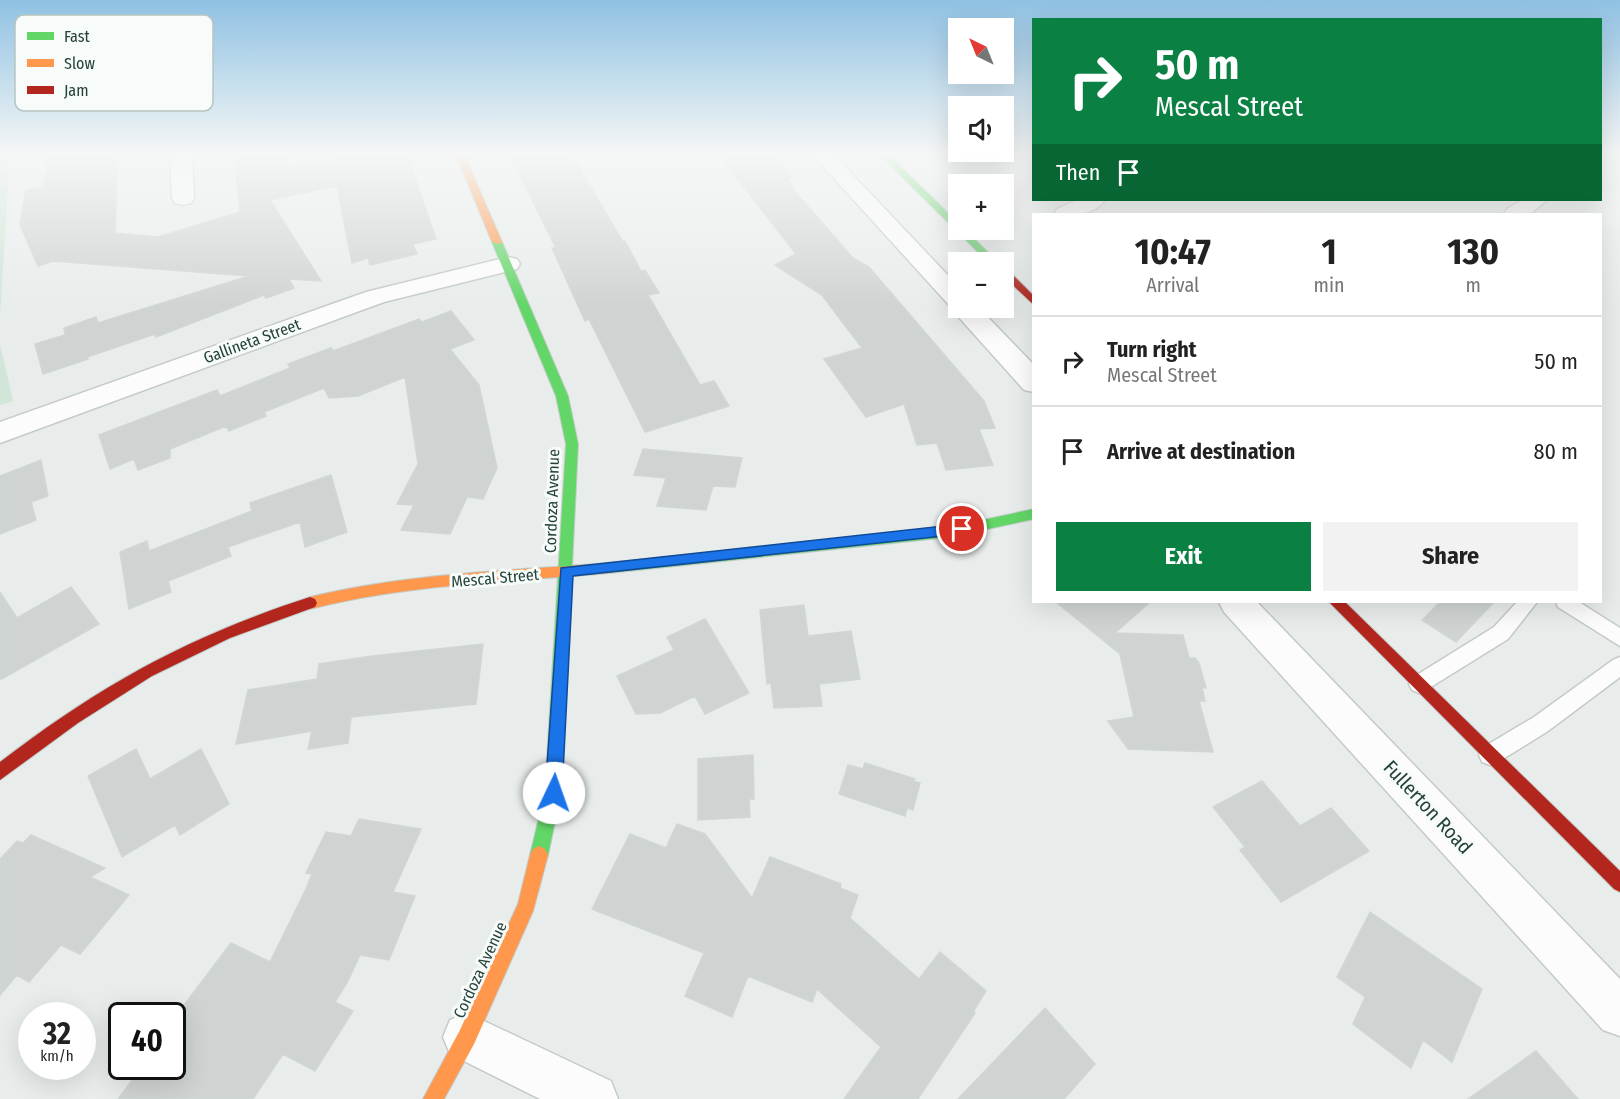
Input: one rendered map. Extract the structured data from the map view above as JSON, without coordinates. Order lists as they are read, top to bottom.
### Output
{
  "streets": {
    "street": [
      "Gallineta Street",
      "Cordoza Avenue",
      "Mescal Street",
      "Fullerton Road"
    ]
  },
  "crossings": [
    ["Gallineta Street", "Cordoza Avenue"],
    ["Cordoza Avenue", "Mescal Street"]
  ],
  "legend": ["Fast", "Slow", "Jam"],
  "north": "top left",
  "page": {
    "map_buttons": ["+", "−"],
    "turn": ["50 m", "Mescal Street"],
    "then": "Then",
    "eta": [
      "10:47",
      "Arrival",
      "1",
      "min",
      "130",
      "m"
    ],
    "list": [
      {
        "name": "Turn right",
        "note": "Mescal Street",
        "value": "50 m"
      },
      {
        "name": "Arrive at destination",
        "value": "80 m"
      }
    ],
    "buttons": ["Exit", "Share"],
    "speed": "32 km/h",
    "limit": "40"
  }
}
